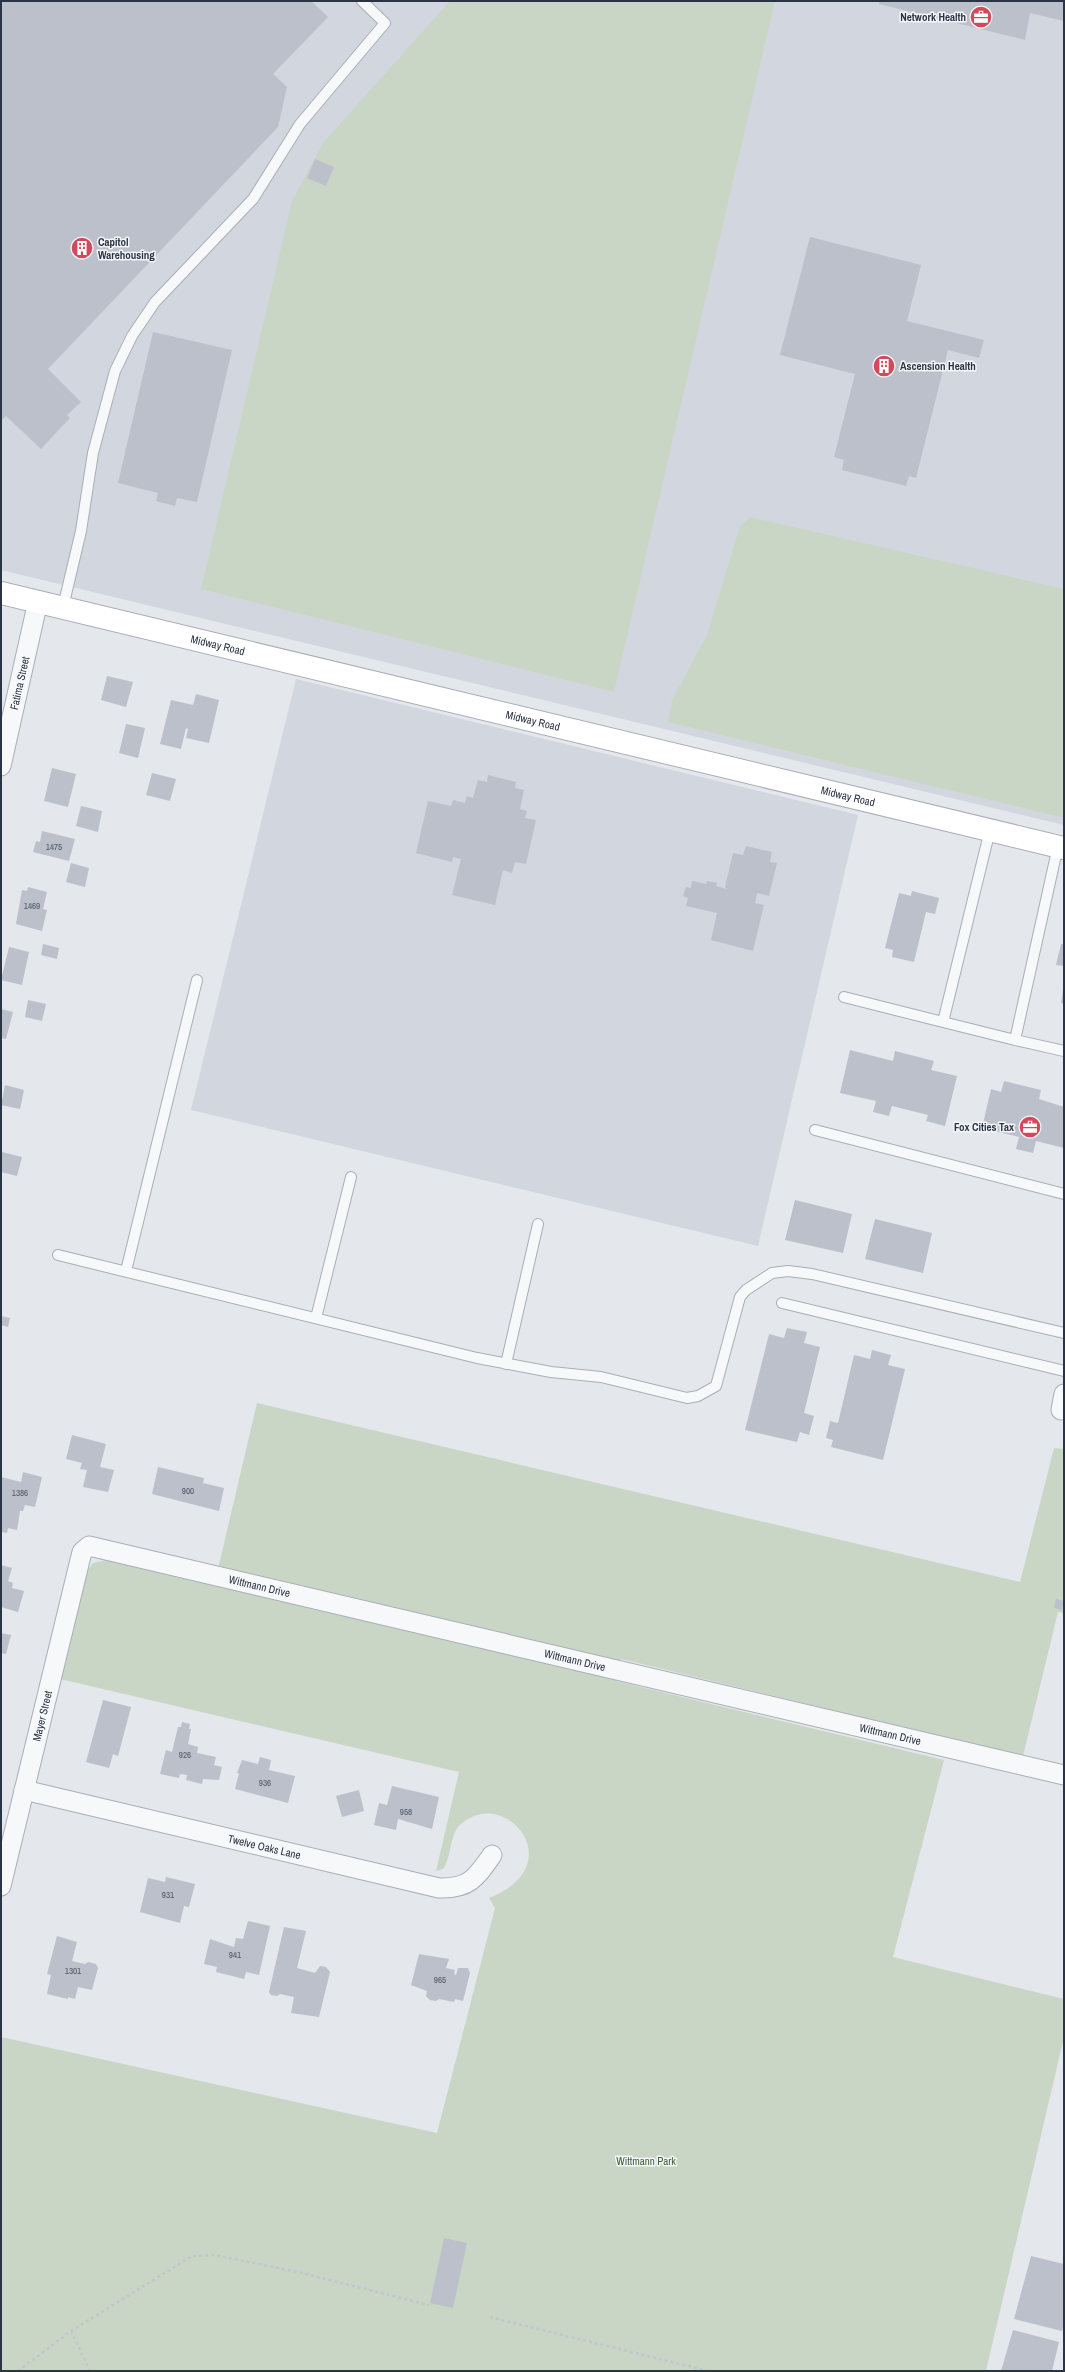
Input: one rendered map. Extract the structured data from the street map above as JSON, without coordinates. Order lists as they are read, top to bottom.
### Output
{
  "streets": {
    "main road": ["Midway Road"],
    "street": [
      "Fatima Street",
      "Wittmann Drive",
      "Mayer Street",
      "Twelve Oaks Lane"
    ]
  },
  "crossings": [
    ["Midway Road", "Fatima Street"],
    ["Wittmann Drive", "Mayer Street"],
    ["Mayer Street", "Twelve Oaks Lane"]
  ],
  "parks": ["Wittmann Park"],
  "places": {
    "office": ["Network Health", "Fox Cities Tax"],
    "building": ["Capitol Warehousing", "Ascension Health"]
  },
  "house_numbers": [
    "1475",
    "1469",
    "900",
    "1386",
    "926",
    "936",
    "958",
    "931",
    "941",
    "1301",
    "965"
  ]
}
